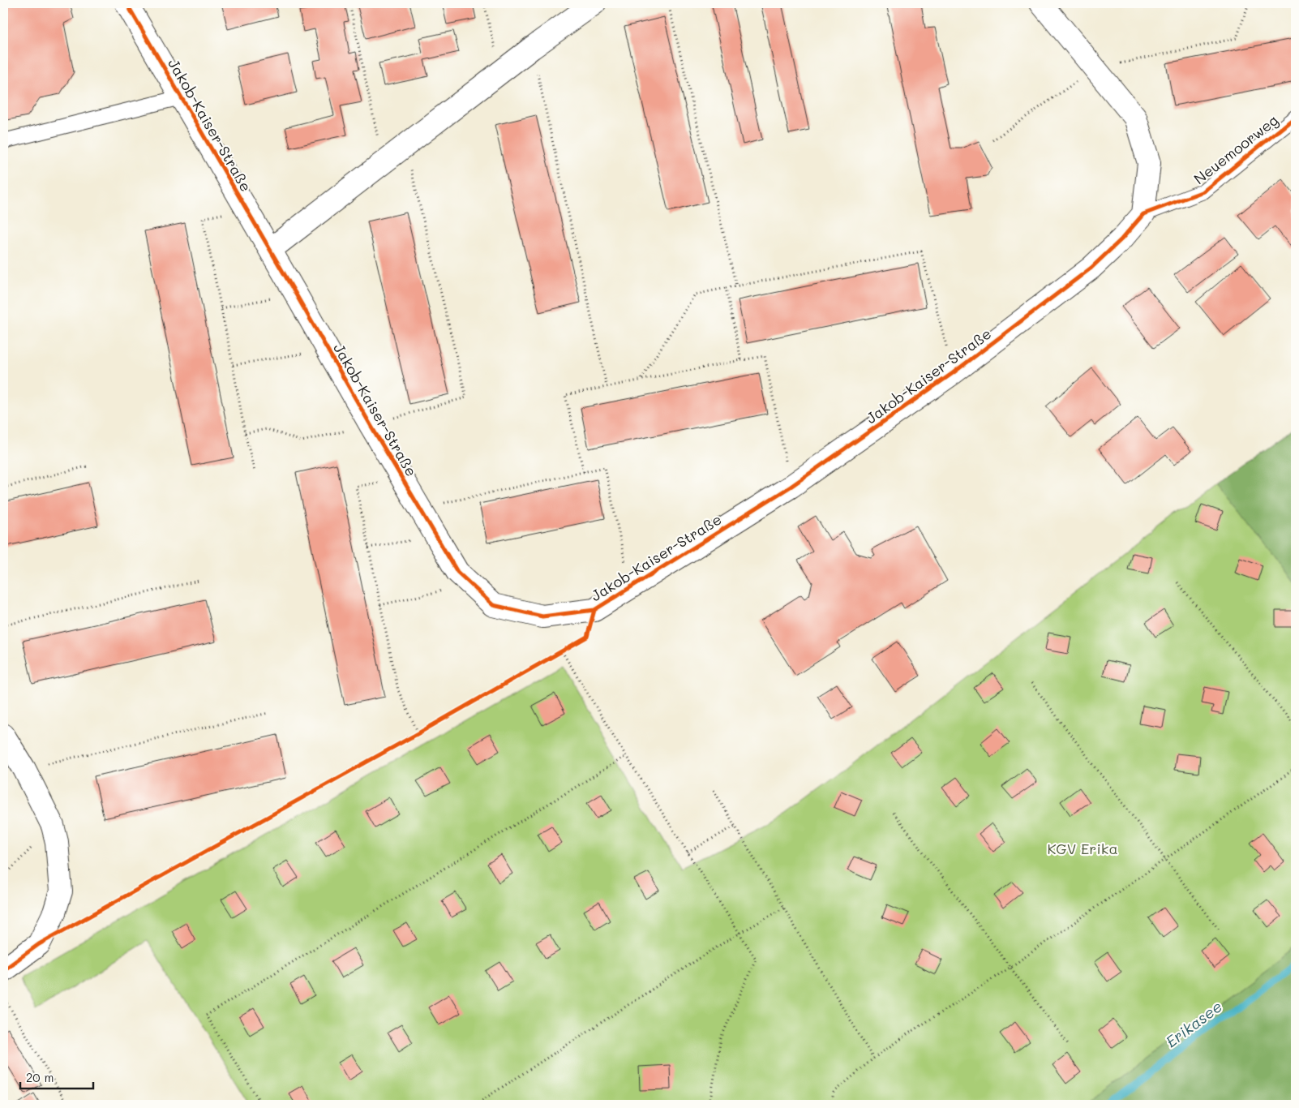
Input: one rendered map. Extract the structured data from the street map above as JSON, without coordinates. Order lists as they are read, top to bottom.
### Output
{
  "streets": {
    "street": ["Jakob-Kaiser-Straße"],
    "lane": ["Neuemoorweg"]
  },
  "crossings": [
    ["Jakob-Kaiser-Straße", "Neuemoorweg"]
  ],
  "water": ["Erikasee"],
  "parks": ["KGV Erika"],
  "scale_bar": "20 m"
}
